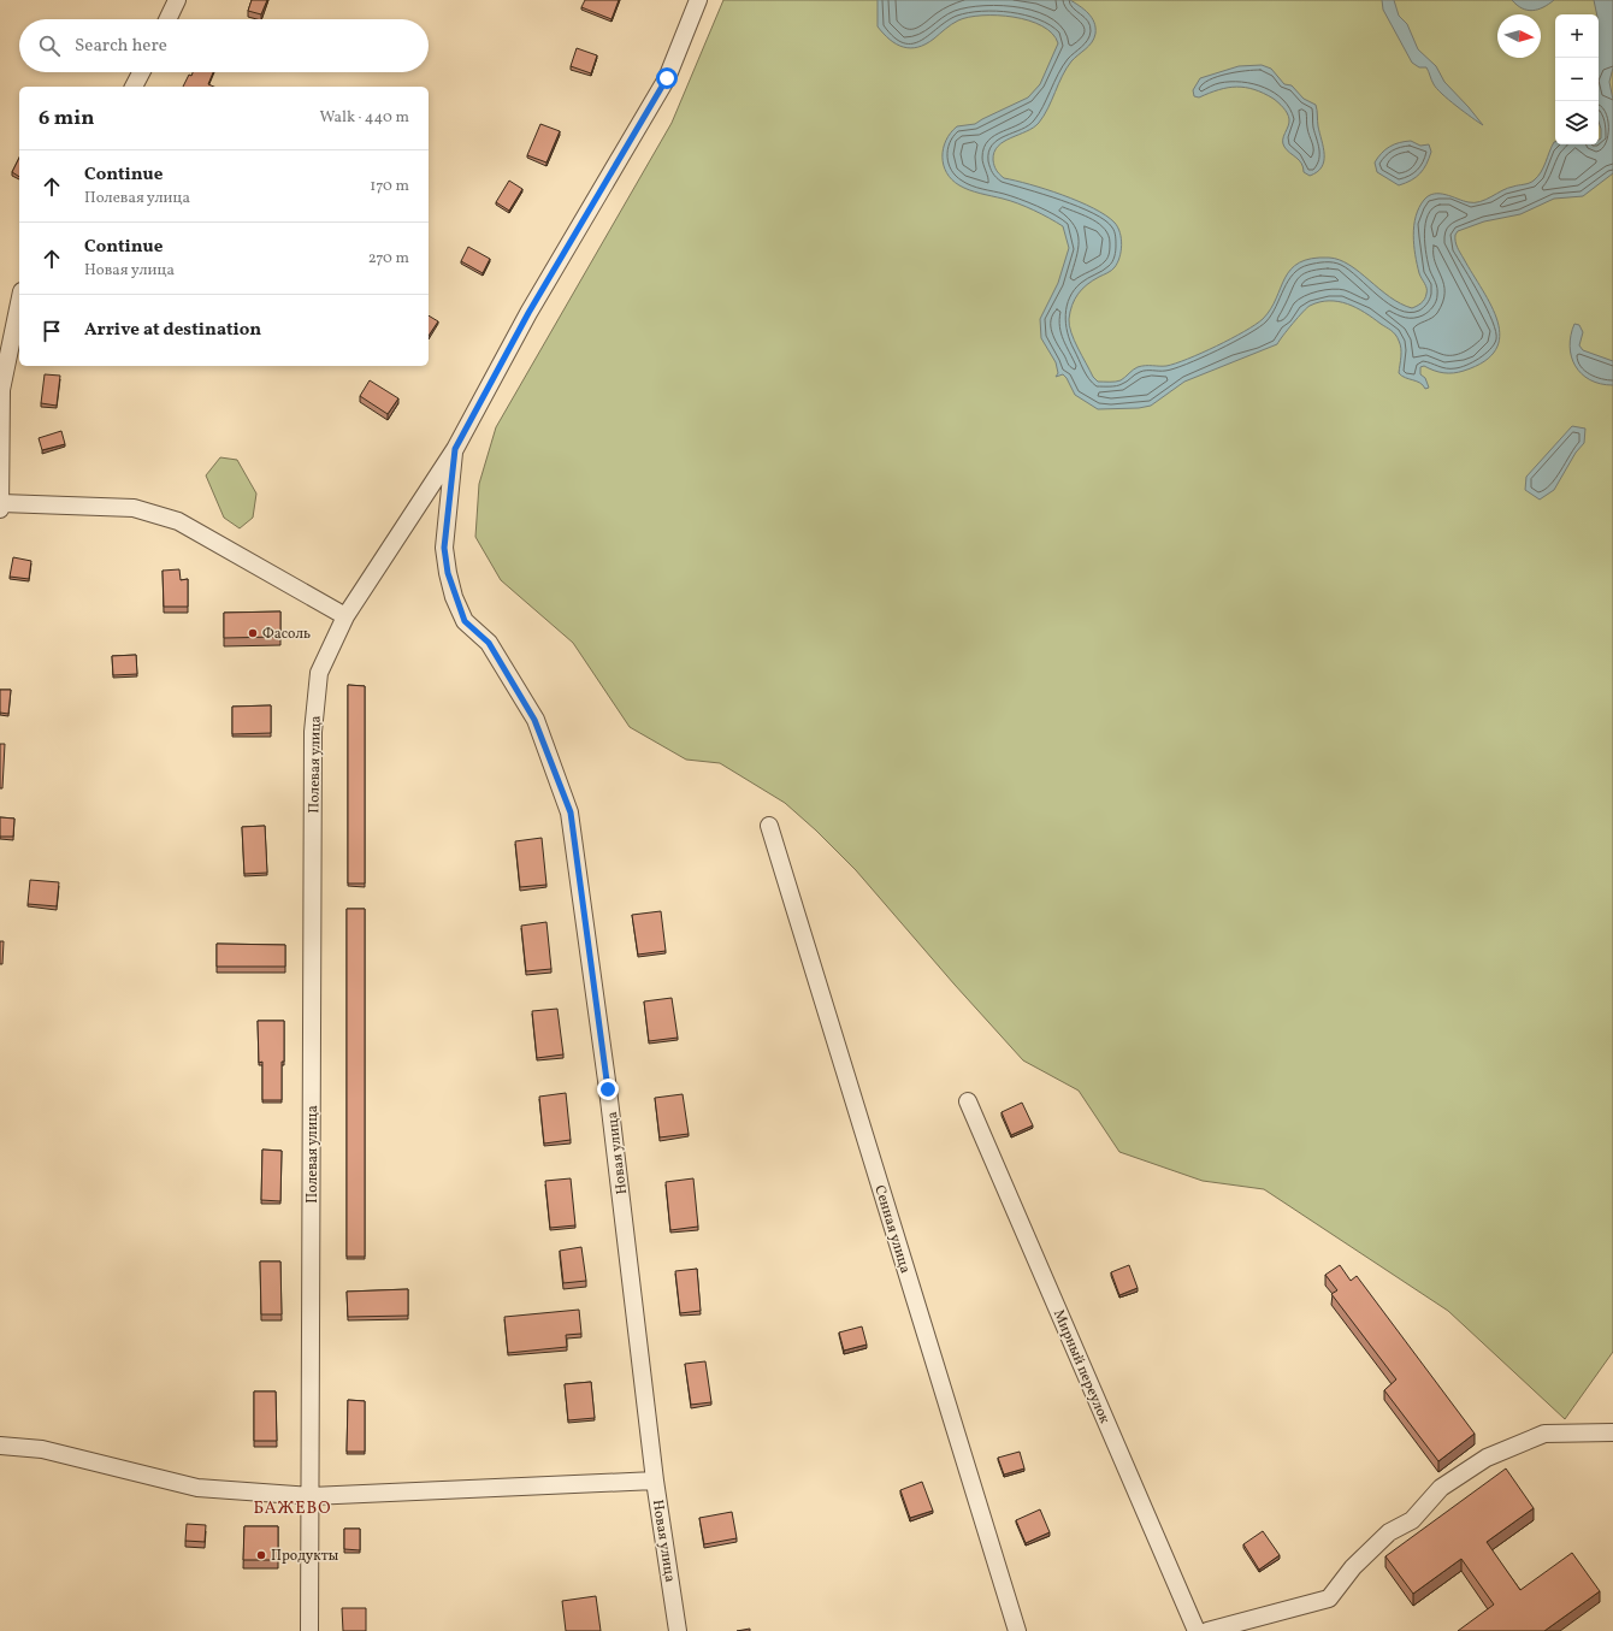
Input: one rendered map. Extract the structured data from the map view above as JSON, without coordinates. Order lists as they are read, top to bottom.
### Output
{
  "streets": {
    "street": [
      "Полевая улица",
      "Новая улица",
      "Сенная улица",
      "Мирный переулок"
    ]
  },
  "crossings": [
    ["Полевая улица", "Новая улица"]
  ],
  "districts": ["БАЖЕВО"],
  "places": ["Фасоль", "Продукты"],
  "north": "right",
  "page": {
    "map_buttons": ["+", "−"],
    "search": "Search here",
    "heading": ["6 min", "Walk · 440 m"],
    "list": [
      ["Continue", "Полевая улица", "170 m"],
      ["Continue", "Новая улица", "270 m"],
      "Arrive at destination"
    ]
  }
}
